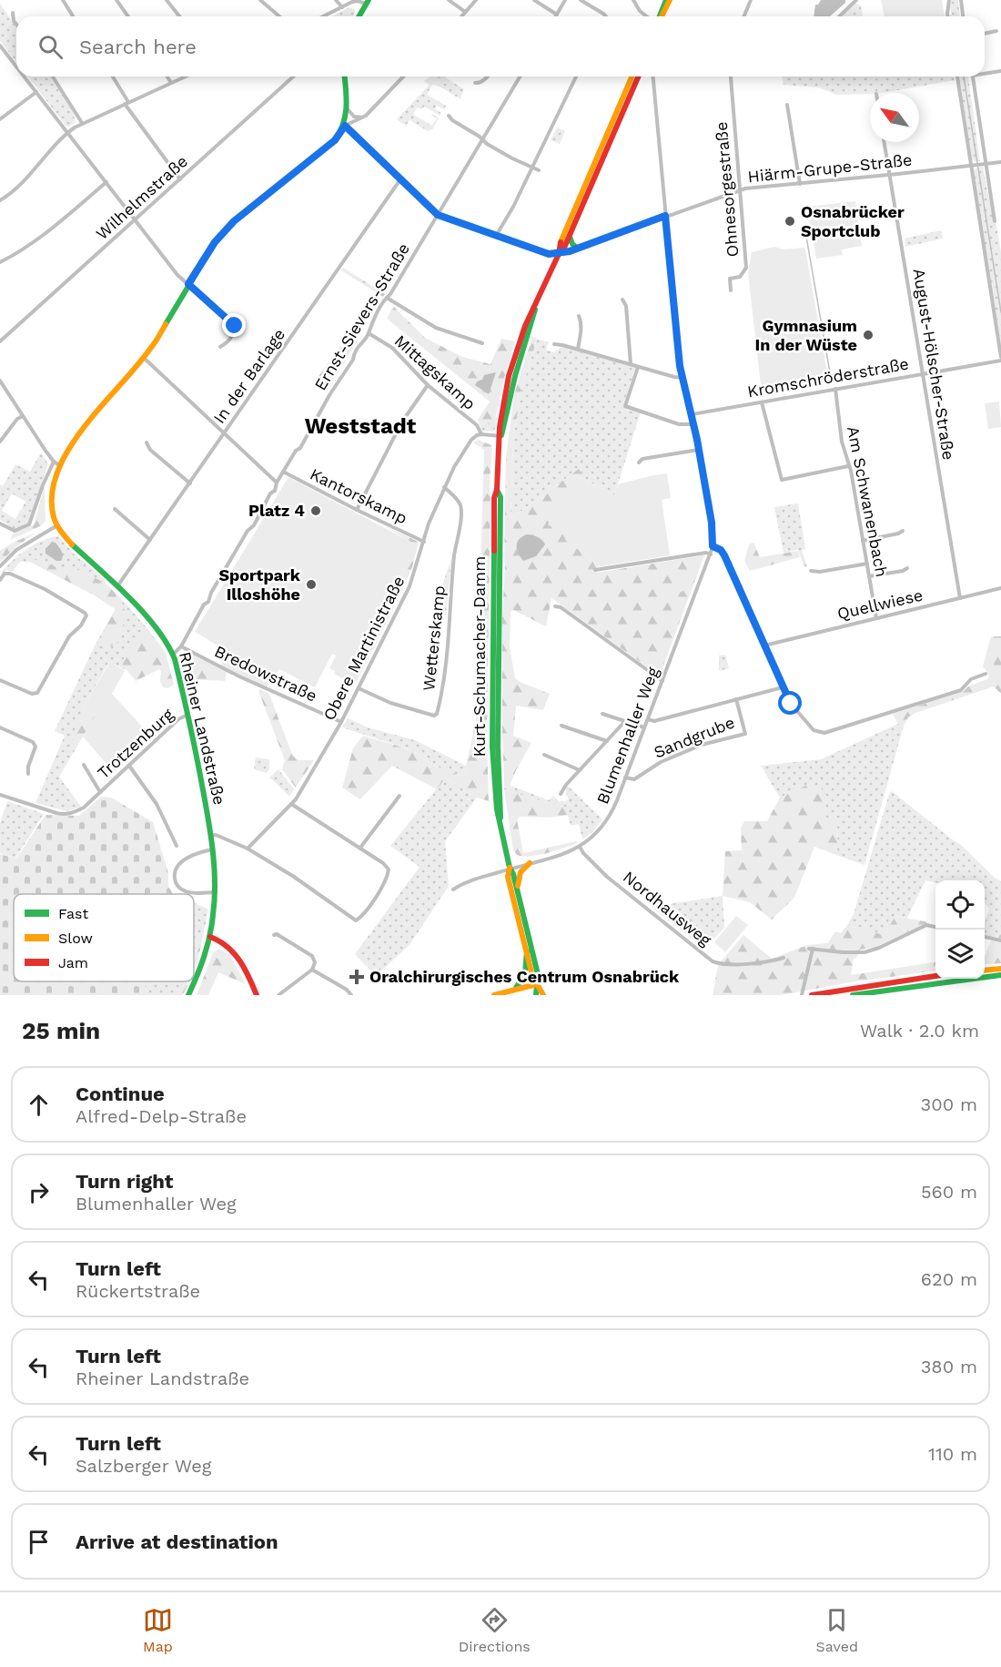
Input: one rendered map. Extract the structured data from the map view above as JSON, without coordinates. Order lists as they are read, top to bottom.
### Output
{
  "streets": {
    "main road": ["Kurt-Schumacher-Damm", "Rheiner Landstraße"],
    "street": [
      "Hiärm-Grupe-Straße",
      "Ohnesorgestraße",
      "Wilhelmstraße",
      "Ernst-Sievers-Straße",
      "August-Hölscher-Straße",
      "Mittagskamp",
      "In der Barlage",
      "Kromschröderstraße",
      "Kantorskamp",
      "Am Schwanenbach",
      "Quellwiese",
      "Wetterskamp",
      "Obere Martinistraße",
      "Bredowstraße",
      "Blumenhaller Weg",
      "Sandgrube",
      "Trotzenburg",
      "Nordhausweg"
    ]
  },
  "crossings": [
    ["Hiärm-Grupe-Straße", "Ohnesorgestraße"],
    ["Hiärm-Grupe-Straße", "August-Hölscher-Straße"],
    ["Hiärm-Grupe-Straße", "Kurt-Schumacher-Damm"],
    ["Hiärm-Grupe-Straße", "Blumenhaller Weg"],
    ["Ernst-Sievers-Straße", "Mittagskamp"],
    ["Ernst-Sievers-Straße", "Kantorskamp"],
    ["Ernst-Sievers-Straße", "Bredowstraße"],
    ["Ernst-Sievers-Straße", "Rheiner Landstraße"],
    ["August-Hölscher-Straße", "Kromschröderstraße"],
    ["August-Hölscher-Straße", "Quellwiese"],
    ["Mittagskamp", "Obere Martinistraße"],
    ["In der Barlage", "Rheiner Landstraße"],
    ["Kromschröderstraße", "Am Schwanenbach"],
    ["Kromschröderstraße", "Blumenhaller Weg"],
    ["Kantorskamp", "Obere Martinistraße"],
    ["Am Schwanenbach", "Quellwiese"],
    ["Wetterskamp", "Obere Martinistraße"],
    ["Obere Martinistraße", "Bredowstraße"],
    ["Kurt-Schumacher-Damm", "Blumenhaller Weg"],
    ["Rheiner Landstraße", "Trotzenburg"],
    ["Blumenhaller Weg", "Sandgrube"],
    ["Blumenhaller Weg", "Nordhausweg"]
  ],
  "districts": ["Weststadt"],
  "places": {
    "other": [
      "Osnabrücker Sportclub",
      "Gymnasium In der Wüste",
      "Platz 4",
      "Sportpark Illoshöhe"
    ],
    "health": ["Oralchirurgisches Centrum Osnabrück"]
  },
  "legend": ["Fast", "Slow", "Jam"],
  "north": "top left",
  "page": {
    "search": "Search here",
    "heading": ["25 min", "Walk · 2.0 km"],
    "list": [
      ["Continue", "Alfred-Delp-Straße", "300 m"],
      ["Turn right", "Blumenhaller Weg", "560 m"],
      ["Turn left", "Rückertstraße", "620 m"],
      ["Turn left", "Rheiner Landstraße", "380 m"],
      ["Turn left", "Salzberger Weg", "110 m"],
      "Arrive at destination"
    ],
    "nav": ["Map", "Directions", "Saved"]
  }
}
